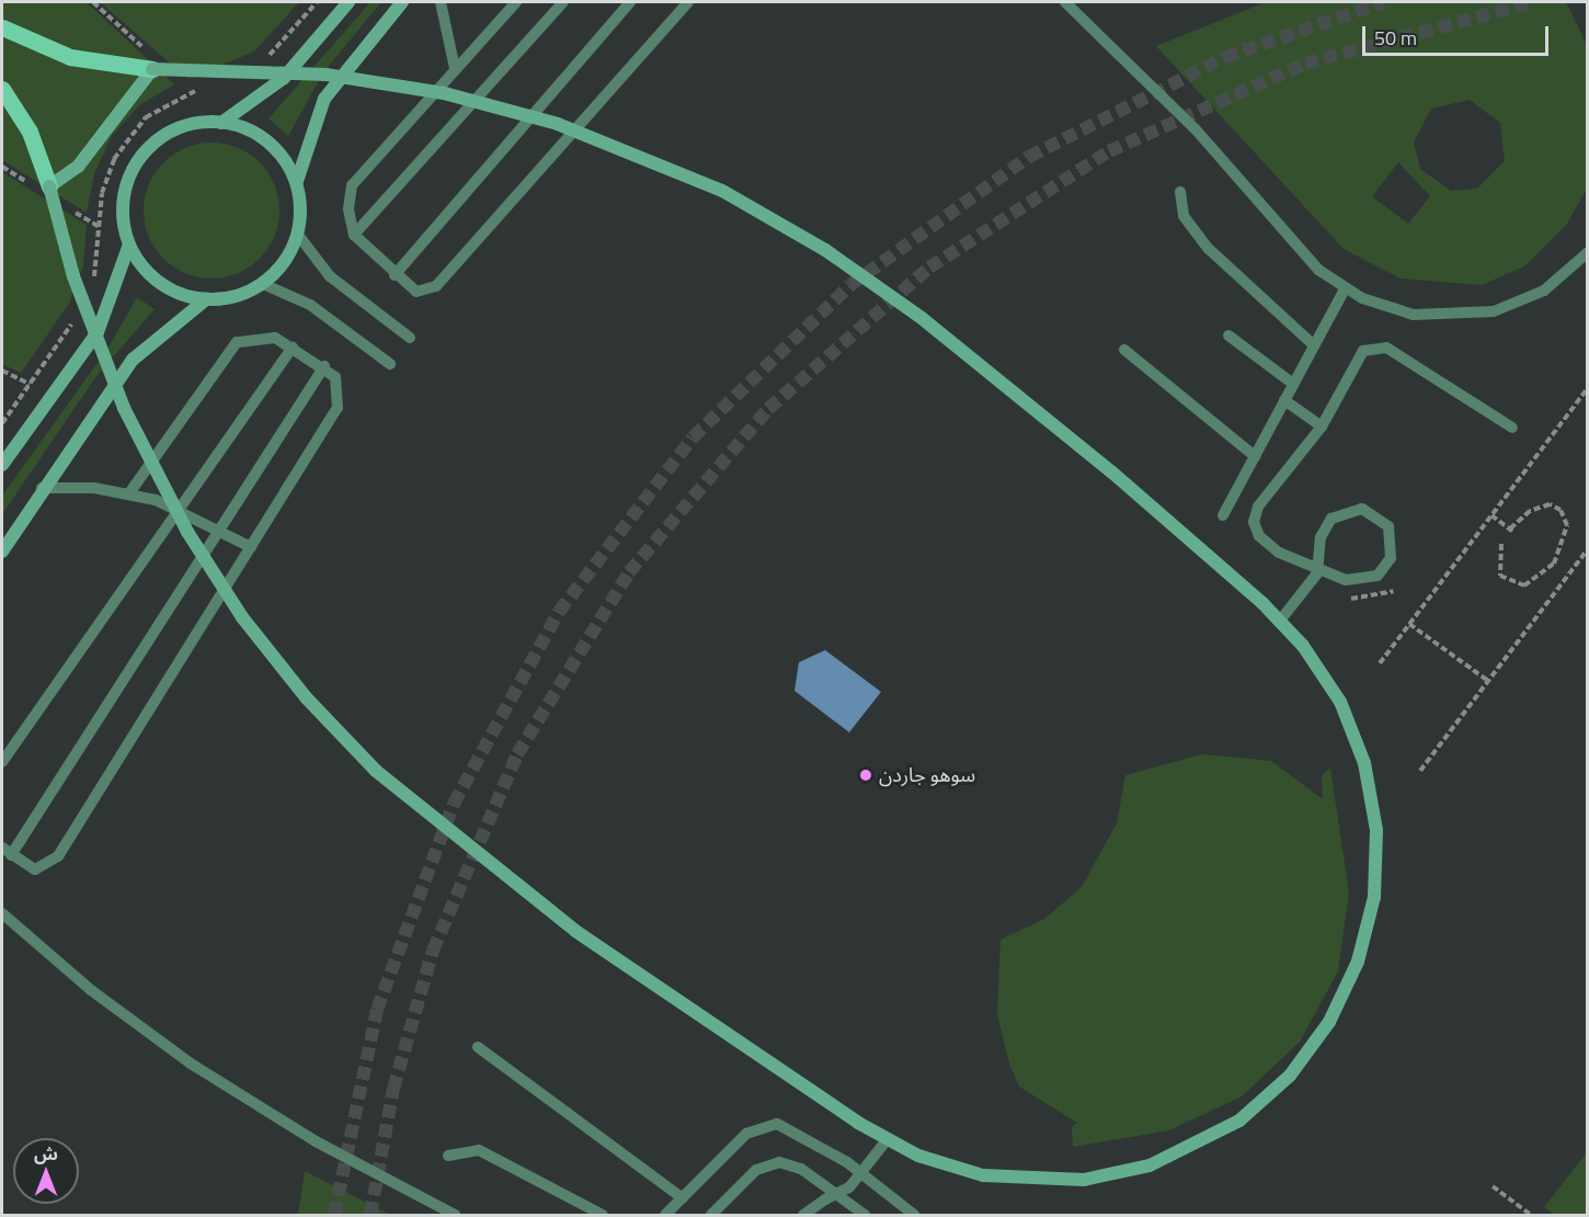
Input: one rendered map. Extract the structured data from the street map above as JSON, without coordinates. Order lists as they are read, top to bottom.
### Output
{
  "places": ["سوهو جاردن"],
  "scale_bar": "50 m",
  "north": "top"
}
